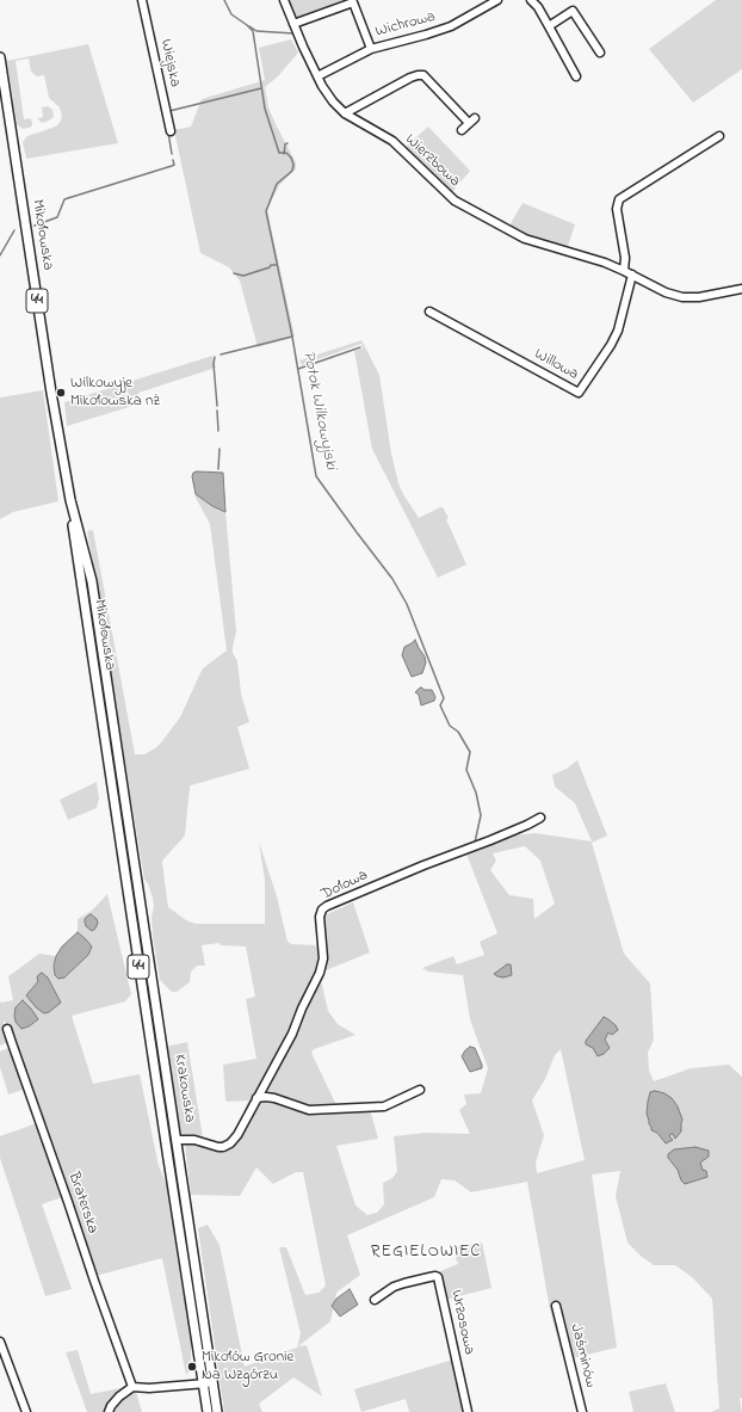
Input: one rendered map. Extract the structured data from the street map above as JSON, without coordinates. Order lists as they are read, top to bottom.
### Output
{
  "streets": {
    "main road": ["Mikołowska", "44", "Krakowska"],
    "street": [
      "Wichrowa",
      "Wiejska",
      "Wierzbowa",
      "Willowa",
      "Dołowa",
      "Braterska",
      "Wrzosowa",
      "Jaśminów"
    ]
  },
  "crossings": [
    ["Wichrowa", "Wierzbowa"],
    ["Wierzbowa", "Willowa"],
    ["Mikołowska", "Krakowska"],
    ["Dołowa", "Krakowska"]
  ],
  "districts": ["REGIELOWIEC"],
  "water": ["Potok Wilkowyjski"],
  "places": ["Wilkowyje Mikołowska nż", "Mikołów Gronie Na Wzgórzu"]
}
